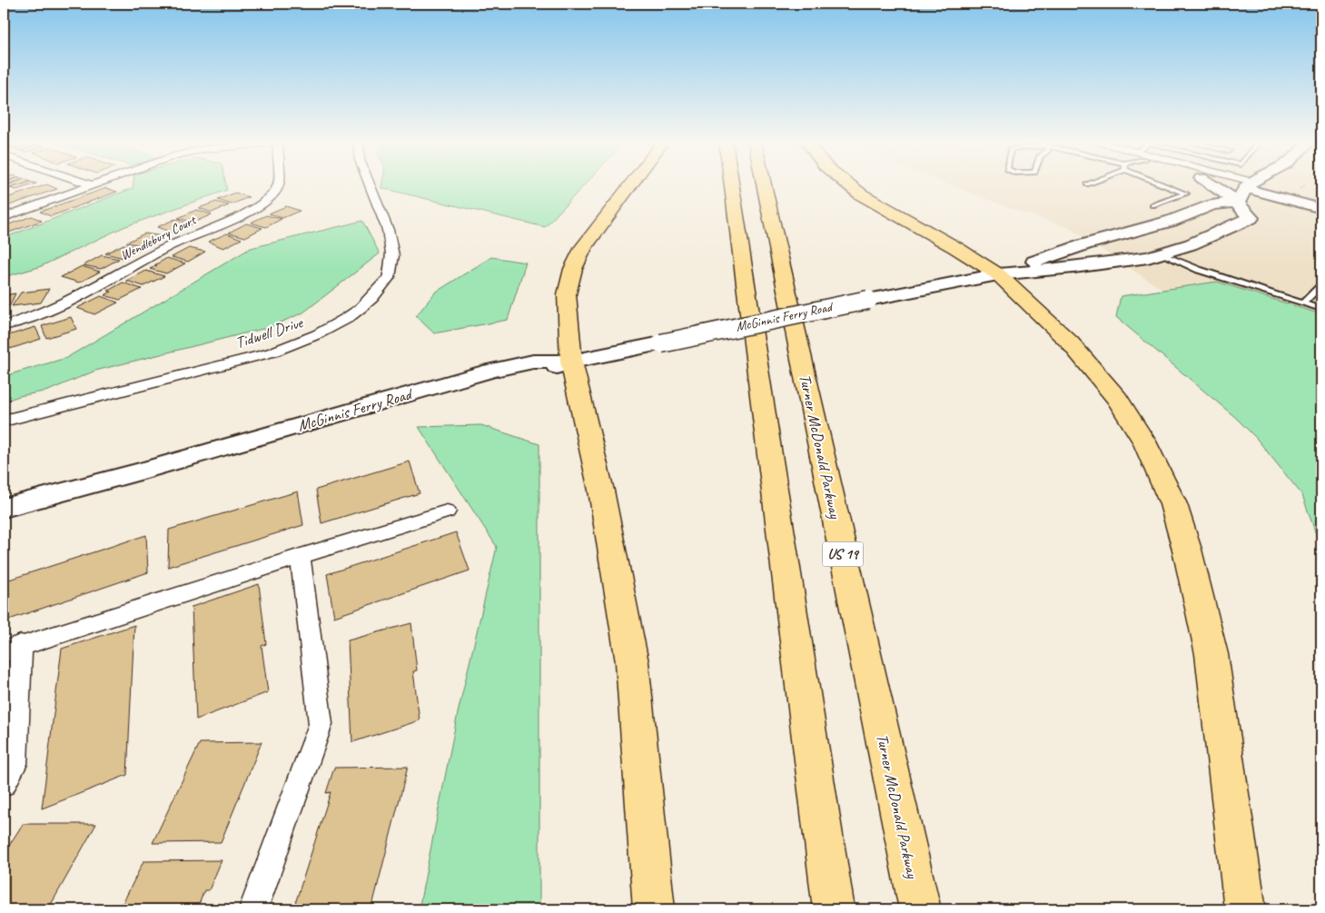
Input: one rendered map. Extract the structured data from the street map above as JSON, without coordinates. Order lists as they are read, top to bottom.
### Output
{
  "streets": {
    "highway": ["Turner McDonald Parkway", "US 19"],
    "main road": ["McGinnis Ferry Road"],
    "street": ["Wendlebury Court", "Tidwell Drive"]
  }
}
